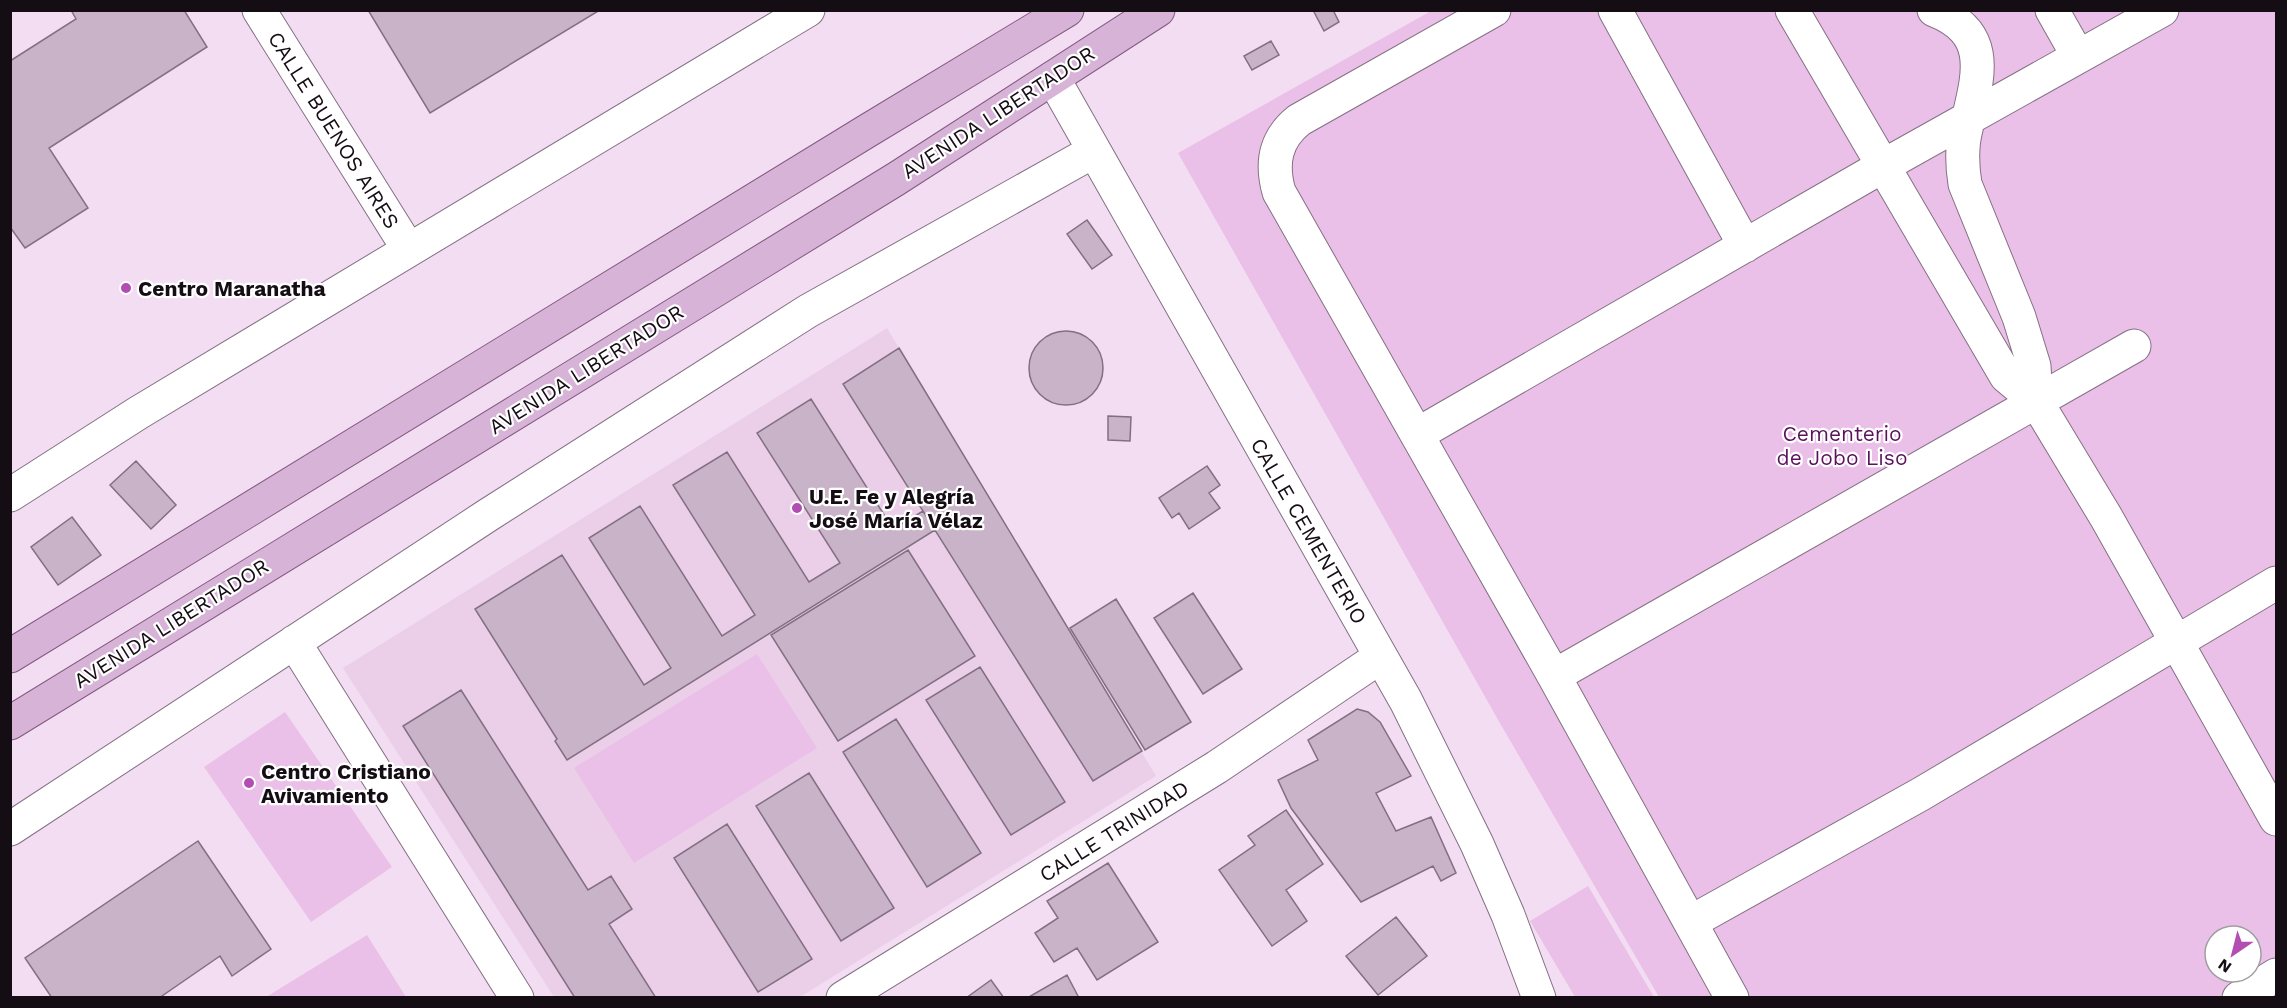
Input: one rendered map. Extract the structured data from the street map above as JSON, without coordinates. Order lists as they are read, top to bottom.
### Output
{
  "streets": {
    "main road": ["AVENIDA LIBERTADOR"],
    "street": ["CALLE BUENOS AIRES", "CALLE CEMENTERIO", "CALLE TRINIDAD"]
  },
  "crossings": [
    ["AVENIDA LIBERTADOR", "CALLE CEMENTERIO"],
    ["CALLE CEMENTERIO", "CALLE TRINIDAD"]
  ],
  "parks": ["Cementerio de Jobo Liso"],
  "places": ["Centro Maranatha", "U.E. Fe y Alegría José María Vélaz", "Centro Cristiano Avivamiento"],
  "north": "bottom left"
}
